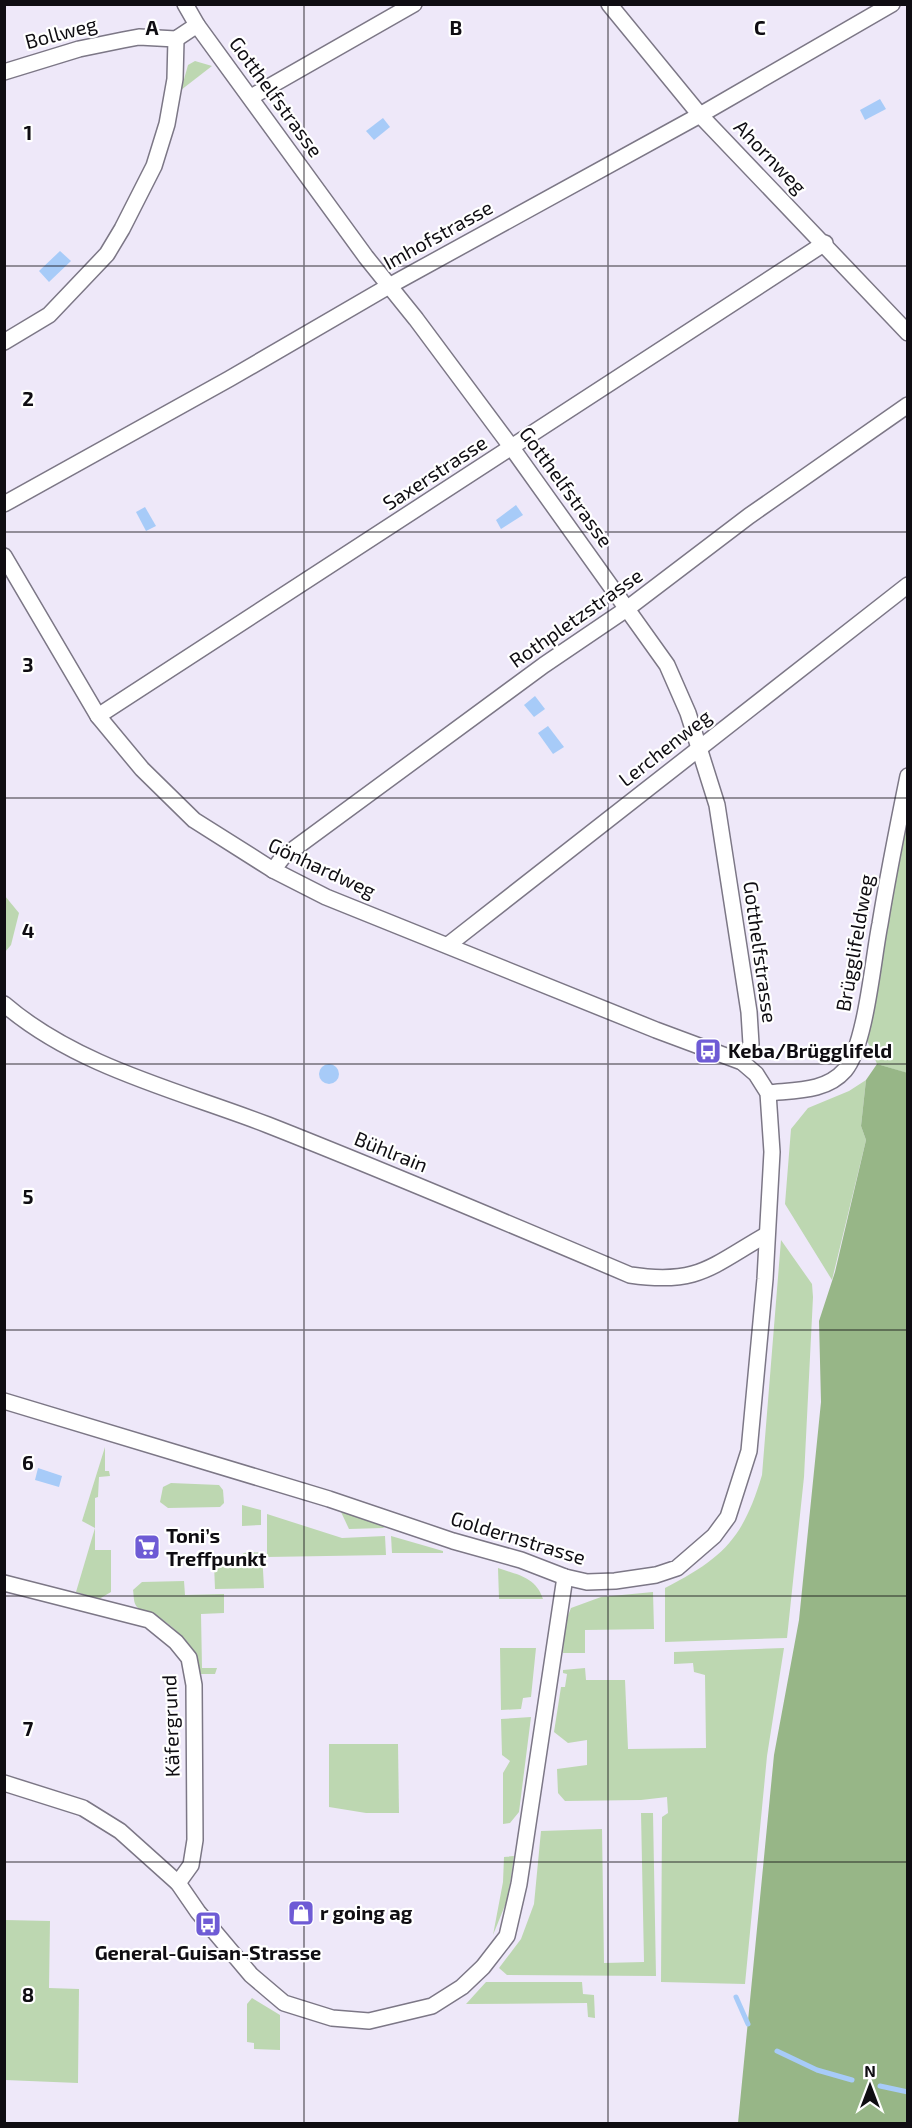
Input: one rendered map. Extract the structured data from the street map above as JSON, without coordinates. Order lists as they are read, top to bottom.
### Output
{
  "streets": {
    "street": [
      "Bollweg",
      "Gotthelfstrasse",
      "Ahornweg",
      "Imhofstrasse",
      "Saxerstrasse",
      "Rothpletzstrasse",
      "Lerchenweg",
      "Gönhardweg",
      "Brügglifeldweg",
      "Bühlrain",
      "Goldernstrasse",
      "Käfergrund"
    ]
  },
  "crossings": [
    ["Gotthelfstrasse", "Imhofstrasse"],
    ["Gotthelfstrasse", "Saxerstrasse"],
    ["Gotthelfstrasse", "Rothpletzstrasse"],
    ["Gotthelfstrasse", "Lerchenweg"],
    ["Gotthelfstrasse", "Gönhardweg"],
    ["Ahornweg", "Imhofstrasse"],
    ["Ahornweg", "Saxerstrasse"],
    ["Saxerstrasse", "Gönhardweg"],
    ["Rothpletzstrasse", "Gönhardweg"],
    ["Lerchenweg", "Gönhardweg"],
    ["Brügglifeldweg", "Goldernstrasse"],
    ["Bühlrain", "Goldernstrasse"]
  ],
  "places": {
    "bus stop": ["Keba/Brügglifeld", "General-Guisan-Strasse"],
    "supermarket": ["Toni’s Treffpunkt"],
    "shop": ["r going ag"]
  },
  "north": "top",
  "grid": {
    "columns": ["A", "B", "C"],
    "rows": [
      "1",
      "2",
      "3",
      "4",
      "5",
      "6",
      "7",
      "8"
    ]
  }
}
